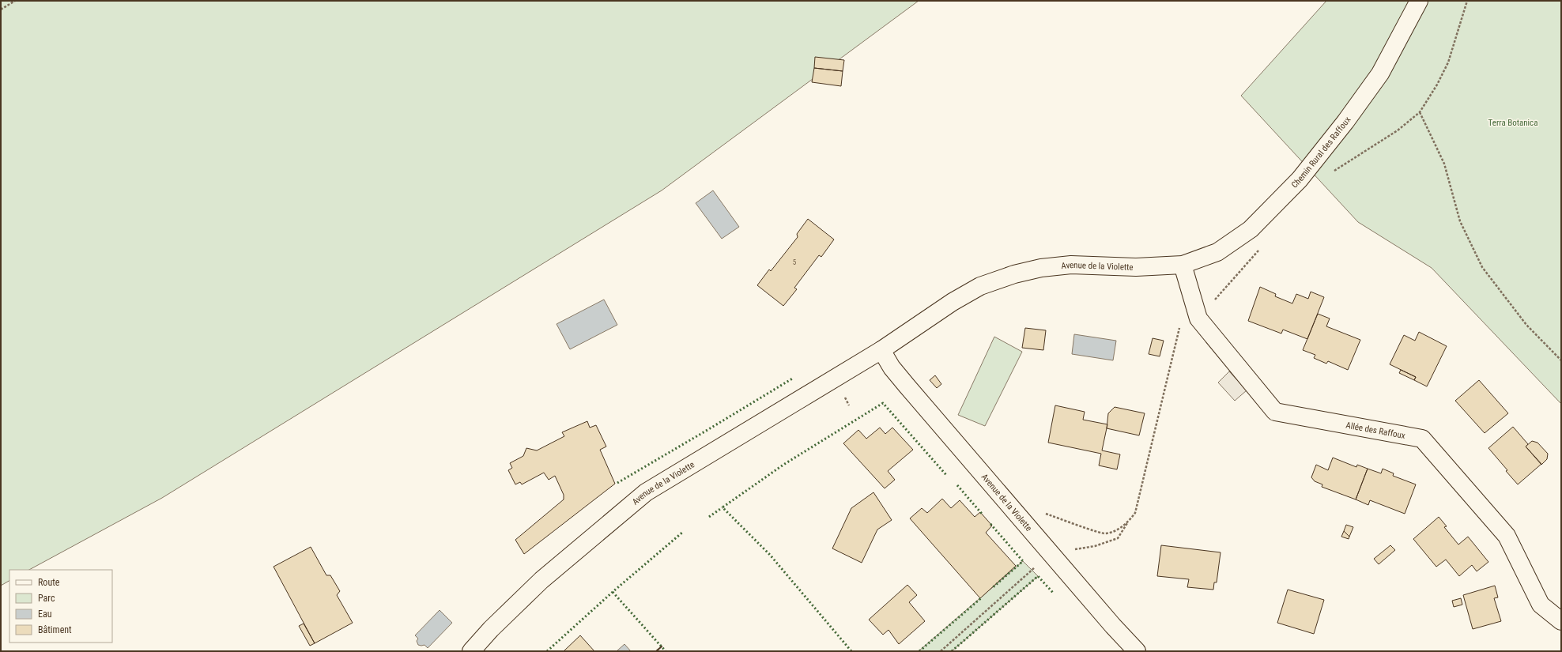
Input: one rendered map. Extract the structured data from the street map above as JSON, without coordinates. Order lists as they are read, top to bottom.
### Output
{
  "streets": {
    "street": ["Chemin Rural des Raffoux", "Avenue de la Violette", "Allée des Raffoux"]
  },
  "crossings": [
    ["Chemin Rural des Raffoux", "Avenue de la Violette"],
    ["Chemin Rural des Raffoux", "Allée des Raffoux"],
    ["Avenue de la Violette", "Allée des Raffoux"]
  ],
  "parks": ["Terra Botanica"],
  "house_numbers": ["5"],
  "legend": [
    "Route",
    "Parc",
    "Eau",
    "Bâtiment"
  ]
}
